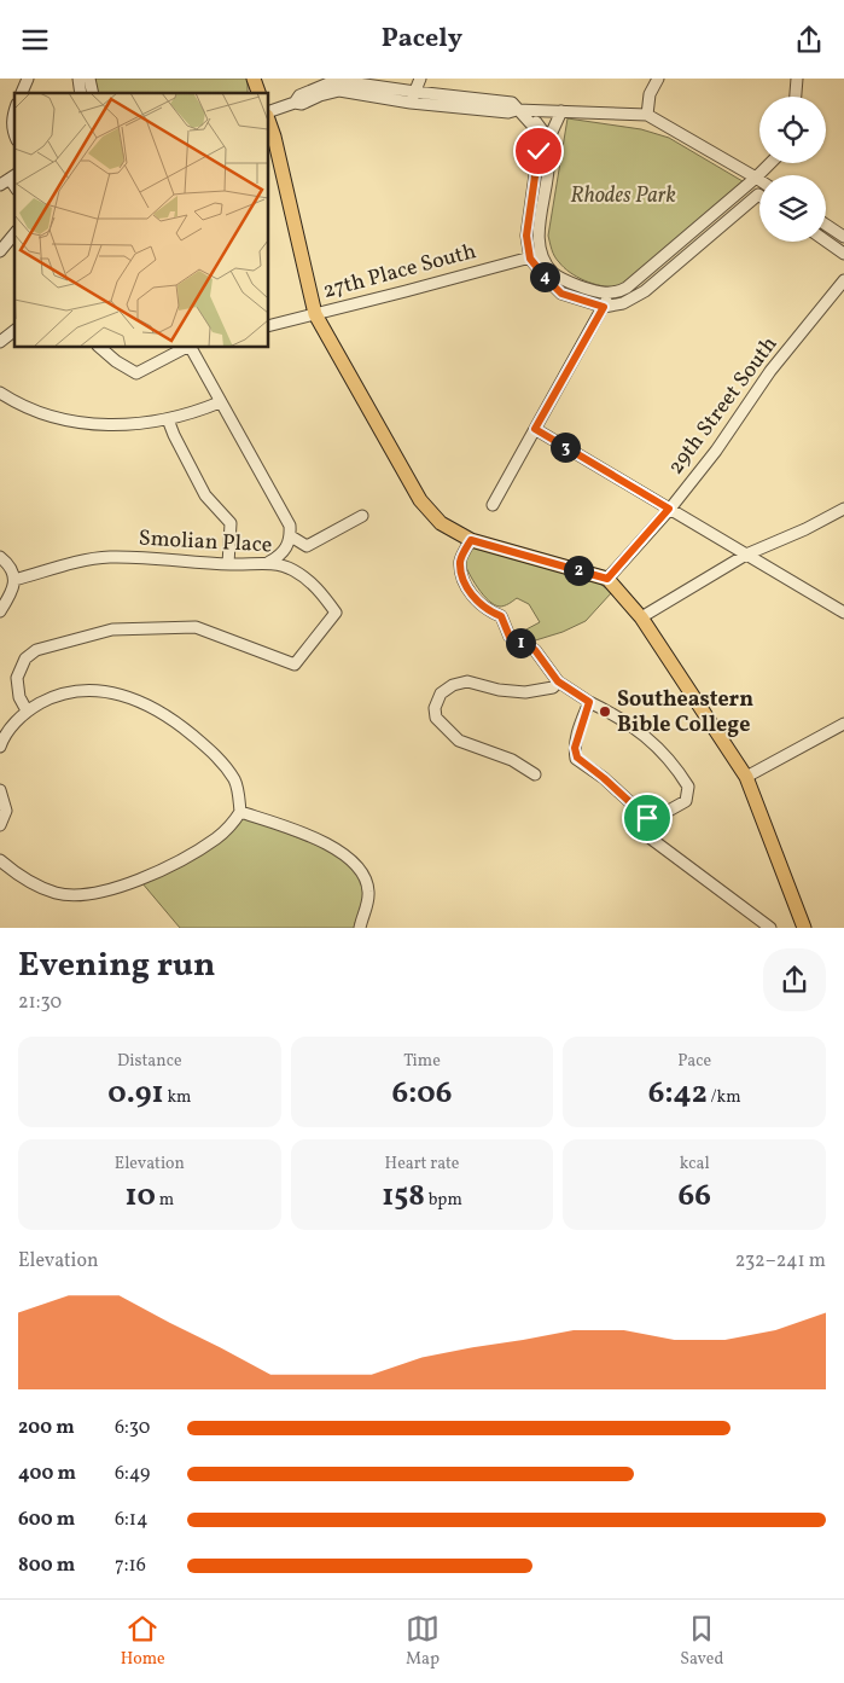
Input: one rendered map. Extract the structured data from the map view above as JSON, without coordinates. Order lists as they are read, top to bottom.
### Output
{
  "streets": {
    "street": ["27th Place South", "29th Street South", "Smolian Place"]
  },
  "parks": ["Rhodes Park"],
  "places": ["Southeastern Bible College"],
  "page": {
    "header": "Pacely",
    "pins": [
      "4",
      "3",
      "2",
      "1"
    ],
    "heading": ["Evening run", "21:30"],
    "stats": [
      ["Distance", "0.91 km"],
      ["Time", "6:06"],
      ["Pace", "6:42 /km"],
      ["Elevation", "10 m"],
      ["Heart rate", "158 bpm"],
      ["kcal", "66"]
    ],
    "chart": ["Elevation", "232–241 m"],
    "list": [
      {
        "name": "200 m",
        "note": "6:30"
      },
      {
        "name": "400 m",
        "note": "6:49"
      },
      {
        "name": "600 m",
        "note": "6:14"
      },
      {
        "name": "800 m",
        "note": "7:16"
      }
    ],
    "tabs": ["Home", "Map", "Saved"]
  }
}
